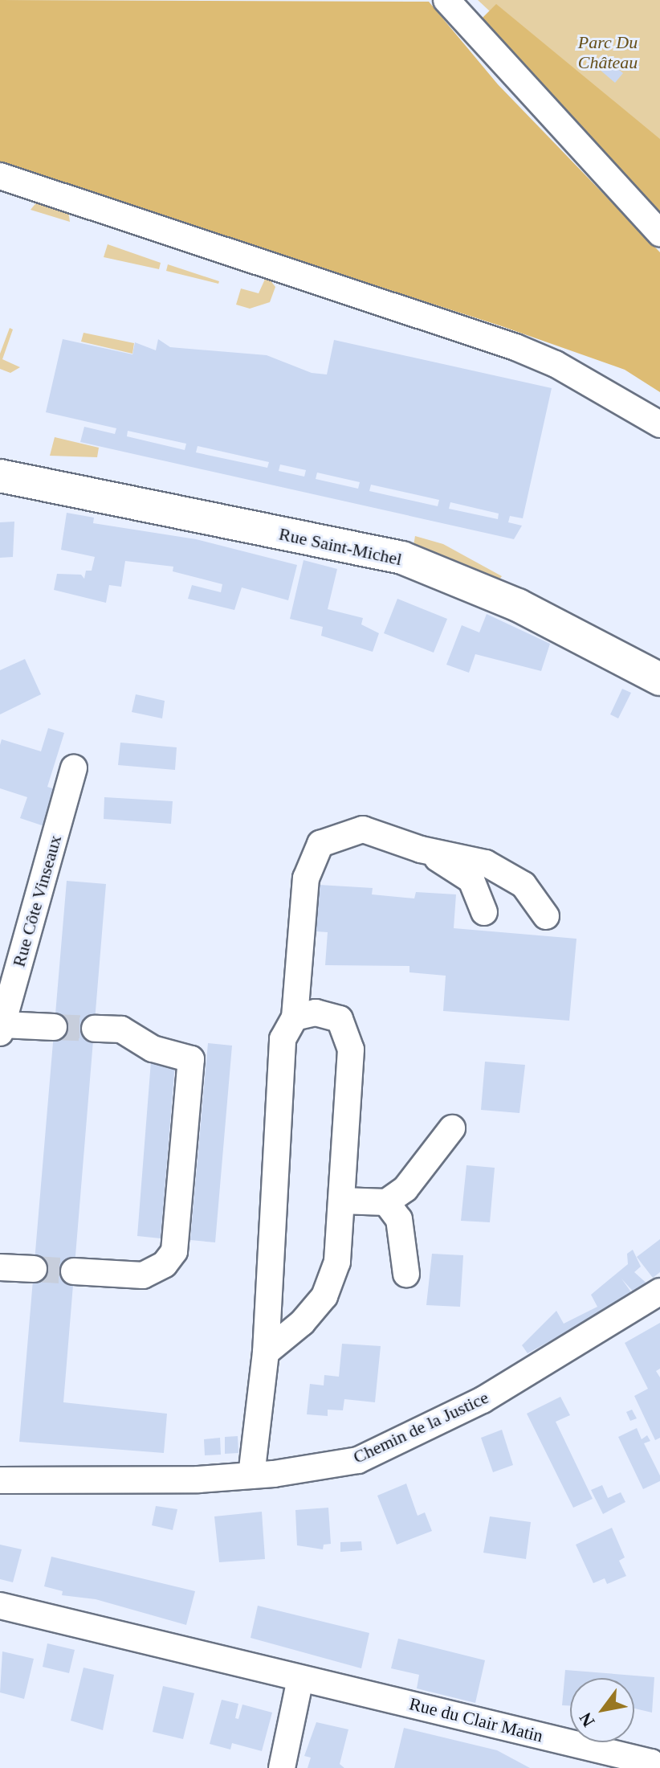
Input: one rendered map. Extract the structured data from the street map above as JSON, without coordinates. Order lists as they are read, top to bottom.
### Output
{
  "streets": {
    "main road": ["Rue Saint-Michel"],
    "street": ["Rue Côte Vinseaux", "Chemin de la Justice", "Rue du Clair Matin"]
  },
  "parks": ["Parc Du Château"],
  "north": "bottom left"
}
